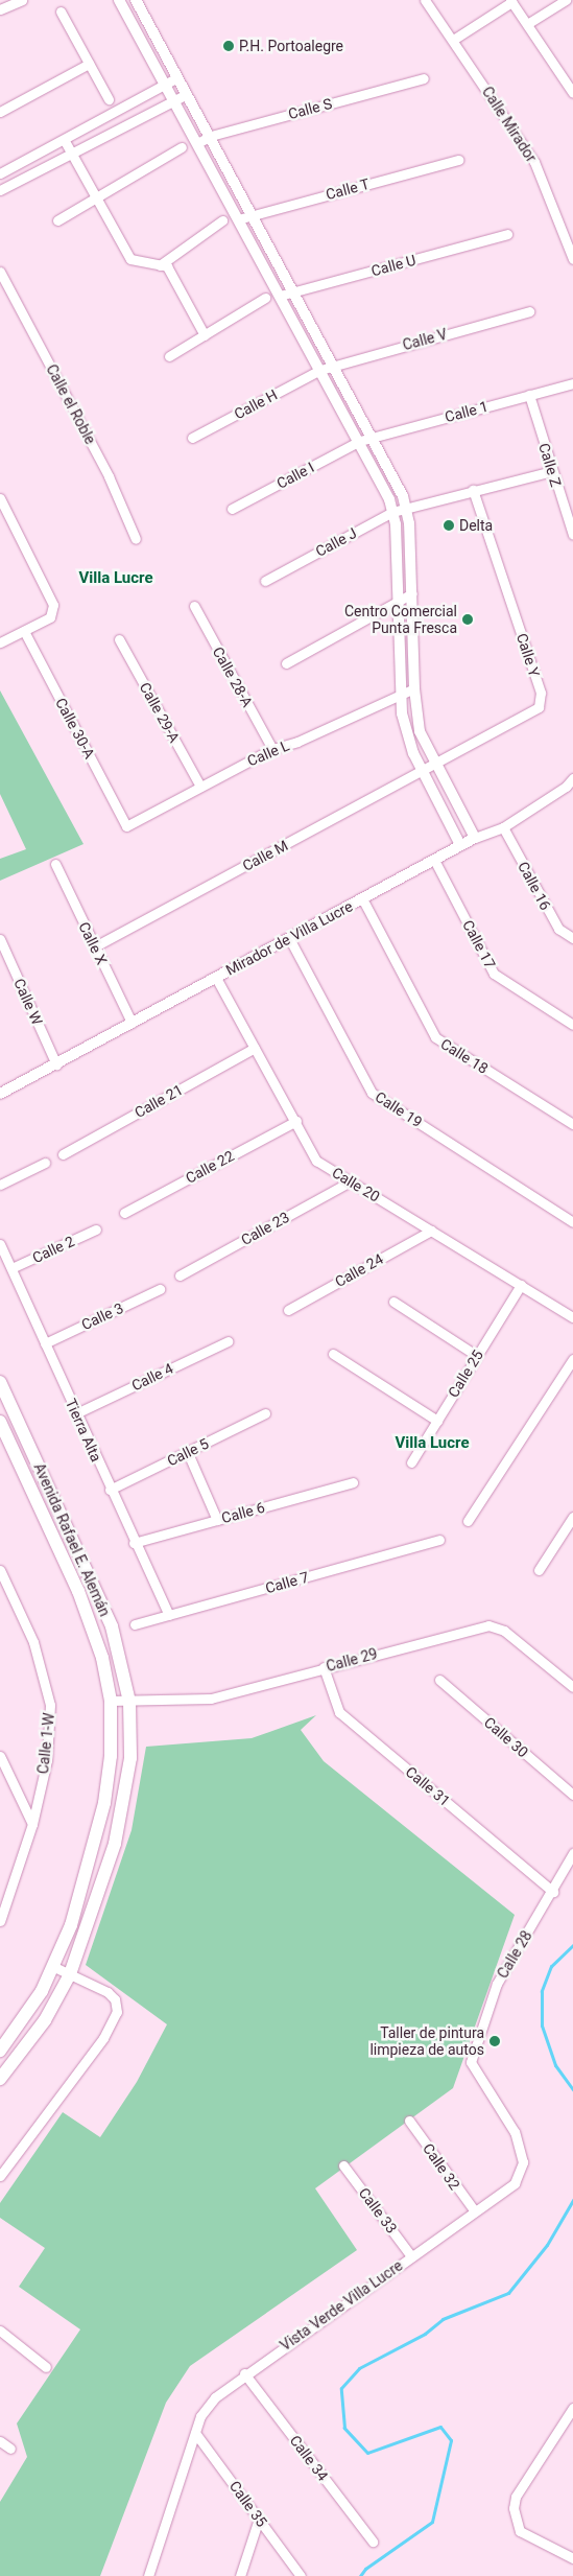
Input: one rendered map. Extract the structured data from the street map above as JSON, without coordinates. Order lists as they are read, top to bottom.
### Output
{
  "streets": {
    "main road": ["Avenida Rafael E. Alemán"],
    "street": [
      "Calle S",
      "Calle Mirador",
      "Calle T",
      "Calle U",
      "Calle V",
      "Calle el Roble",
      "Calle H",
      "Calle 1",
      "Calle Z",
      "Calle I",
      "Calle J",
      "Calle Y",
      "Calle 28-A",
      "Calle 29-A",
      "Calle 30-A",
      "Calle L",
      "Calle M",
      "Calle 16",
      "Mirador de Villa Lucre",
      "Calle X",
      "Calle 17",
      "Calle W",
      "Calle 18",
      "Calle 21",
      "Calle 19",
      "Calle 22",
      "Calle 20",
      "Calle 23",
      "Calle 2",
      "Calle 24",
      "Calle 3",
      "Calle 25",
      "Calle 4",
      "Tierra Alta",
      "Calle 5",
      "Calle 6",
      "Calle 7",
      "Calle 29",
      "Calle 30",
      "Calle 1-W",
      "Calle 31",
      "Calle 28",
      "Calle 32",
      "Calle 33",
      "Vista Verde Villa Lucre",
      "Calle 34",
      "Calle 35"
    ]
  },
  "crossings": [
    ["Calle V", "Calle H"],
    ["Calle 1", "Calle Z"],
    ["Calle 1", "Calle I"],
    ["Calle Z", "Calle J"],
    ["Calle J", "Calle Y"],
    ["Calle Y", "Calle M"],
    ["Calle 28-A", "Calle L"],
    ["Calle 29-A", "Calle L"],
    ["Calle 30-A", "Calle L"],
    ["Calle M", "Calle X"],
    ["Calle 16", "Mirador de Villa Lucre"],
    ["Mirador de Villa Lucre", "Calle X"],
    ["Mirador de Villa Lucre", "Calle 17"],
    ["Mirador de Villa Lucre", "Calle W"],
    ["Mirador de Villa Lucre", "Calle 18"],
    ["Mirador de Villa Lucre", "Calle 19"],
    ["Mirador de Villa Lucre", "Calle 20"],
    ["Calle 21", "Calle 20"],
    ["Calle 22", "Calle 20"],
    ["Calle 20", "Calle 23"],
    ["Calle 20", "Calle 24"],
    ["Calle 20", "Calle 25"],
    ["Calle 2", "Tierra Alta"],
    ["Calle 3", "Tierra Alta"],
    ["Calle 4", "Tierra Alta"],
    ["Tierra Alta", "Calle 5"],
    ["Tierra Alta", "Calle 6"],
    ["Tierra Alta", "Calle 7"],
    ["Avenida Rafael E. Alemán", "Calle 29"],
    ["Calle 29", "Calle 31"],
    ["Calle 31", "Calle 28"],
    ["Calle 28", "Vista Verde Villa Lucre"],
    ["Calle 32", "Vista Verde Villa Lucre"],
    ["Calle 33", "Vista Verde Villa Lucre"],
    ["Vista Verde Villa Lucre", "Calle 34"],
    ["Vista Verde Villa Lucre", "Calle 35"]
  ],
  "districts": ["Villa Lucre", "Villa Lucre"],
  "places": [
    "P.H. Portoalegre",
    "Delta",
    "Centro Comercial Punta Fresca",
    "Taller de pintura limpieza de autos"
  ]
}
